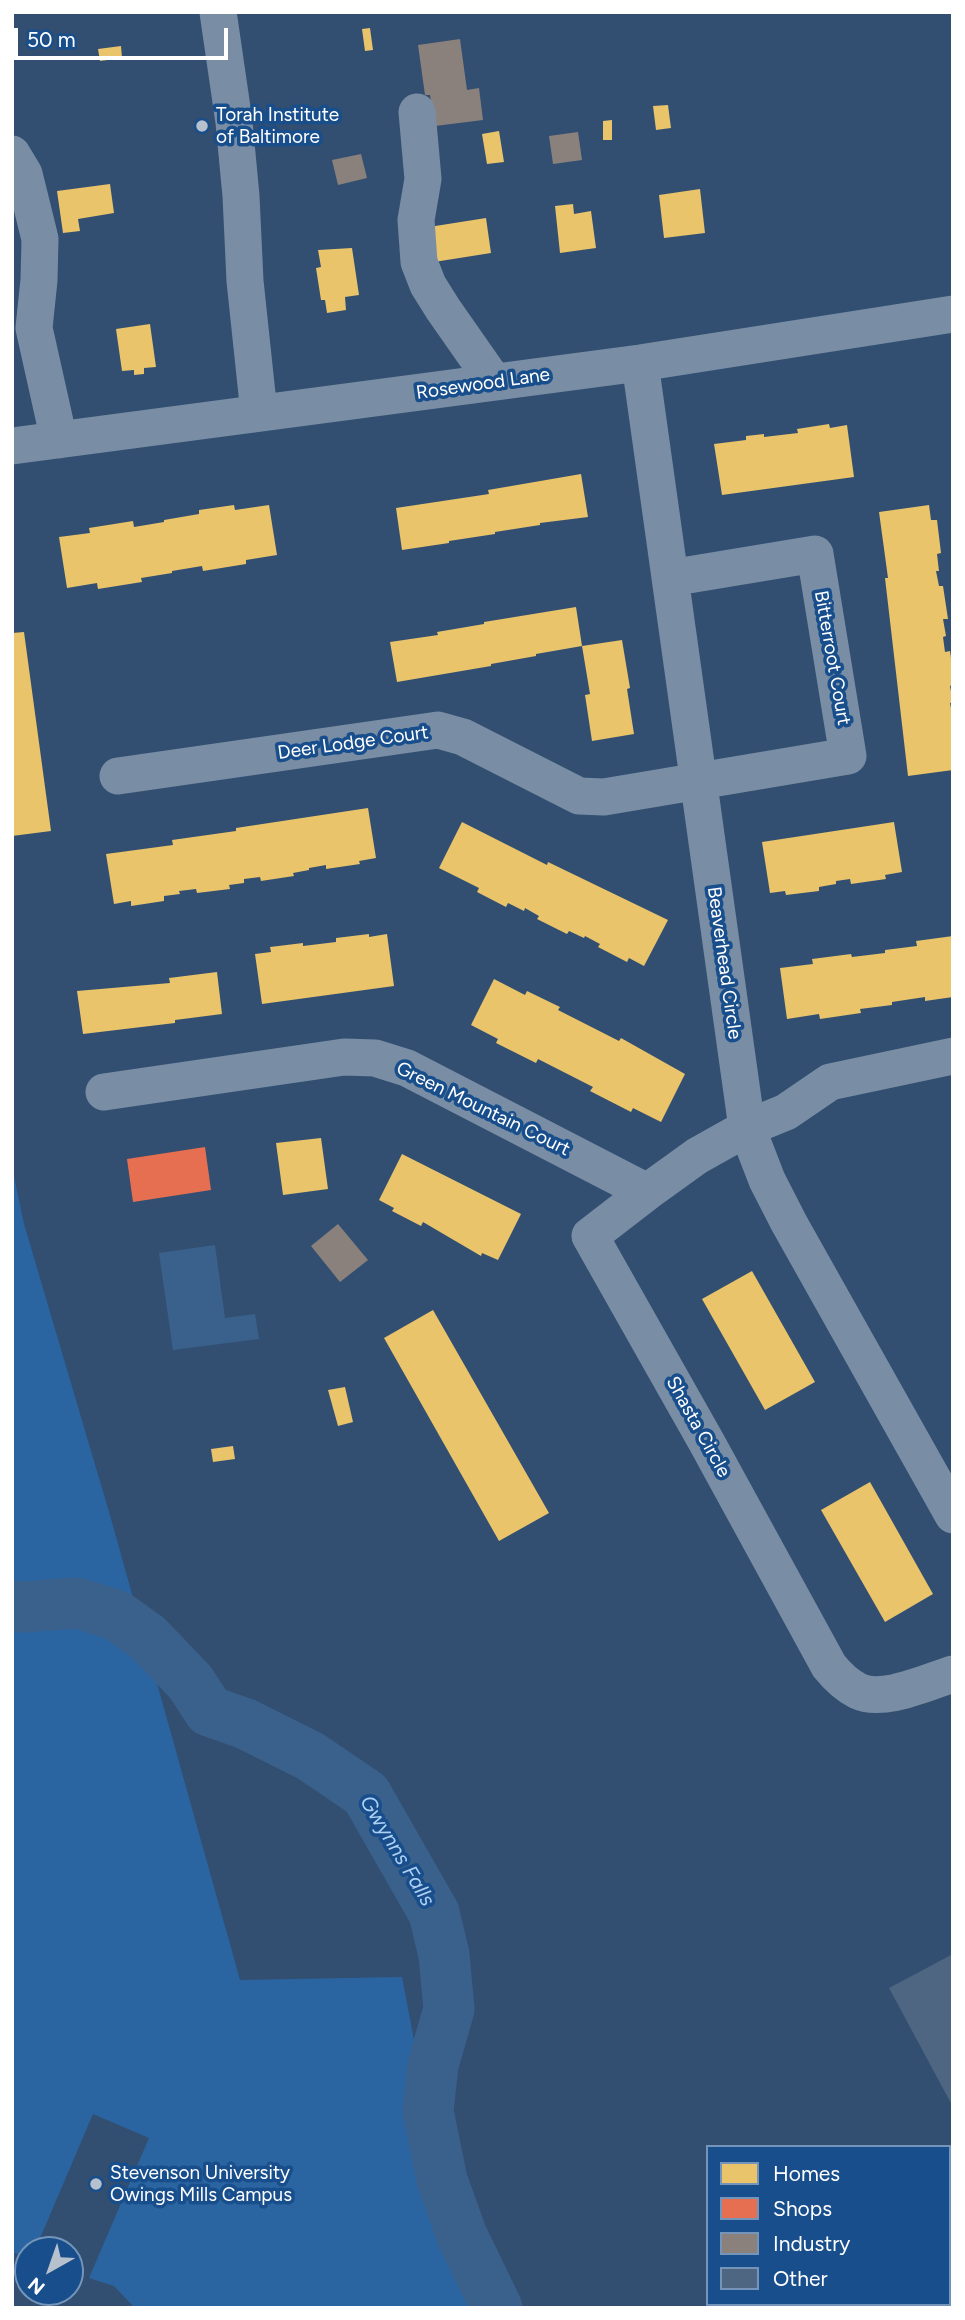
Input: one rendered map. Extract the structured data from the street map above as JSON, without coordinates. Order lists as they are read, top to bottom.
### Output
{
  "streets": {
    "street": [
      "Rosewood Lane",
      "Bitterroot Court",
      "Deer Lodge Court",
      "Beaverhead Circle",
      "Green Mountain Court",
      "Shasta Circle"
    ]
  },
  "crossings": [
    ["Rosewood Lane", "Beaverhead Circle"],
    ["Bitterroot Court", "Deer Lodge Court"],
    ["Bitterroot Court", "Beaverhead Circle"],
    ["Deer Lodge Court", "Beaverhead Circle"],
    ["Beaverhead Circle", "Shasta Circle"],
    ["Green Mountain Court", "Shasta Circle"]
  ],
  "water": ["Gwynns Falls"],
  "places": ["Torah Institute of Baltimore", "Stevenson University Owings Mills Campus"],
  "legend": [
    "Homes",
    "Shops",
    "Industry",
    "Other"
  ],
  "scale_bar": "50 m",
  "north": "bottom left"
}
